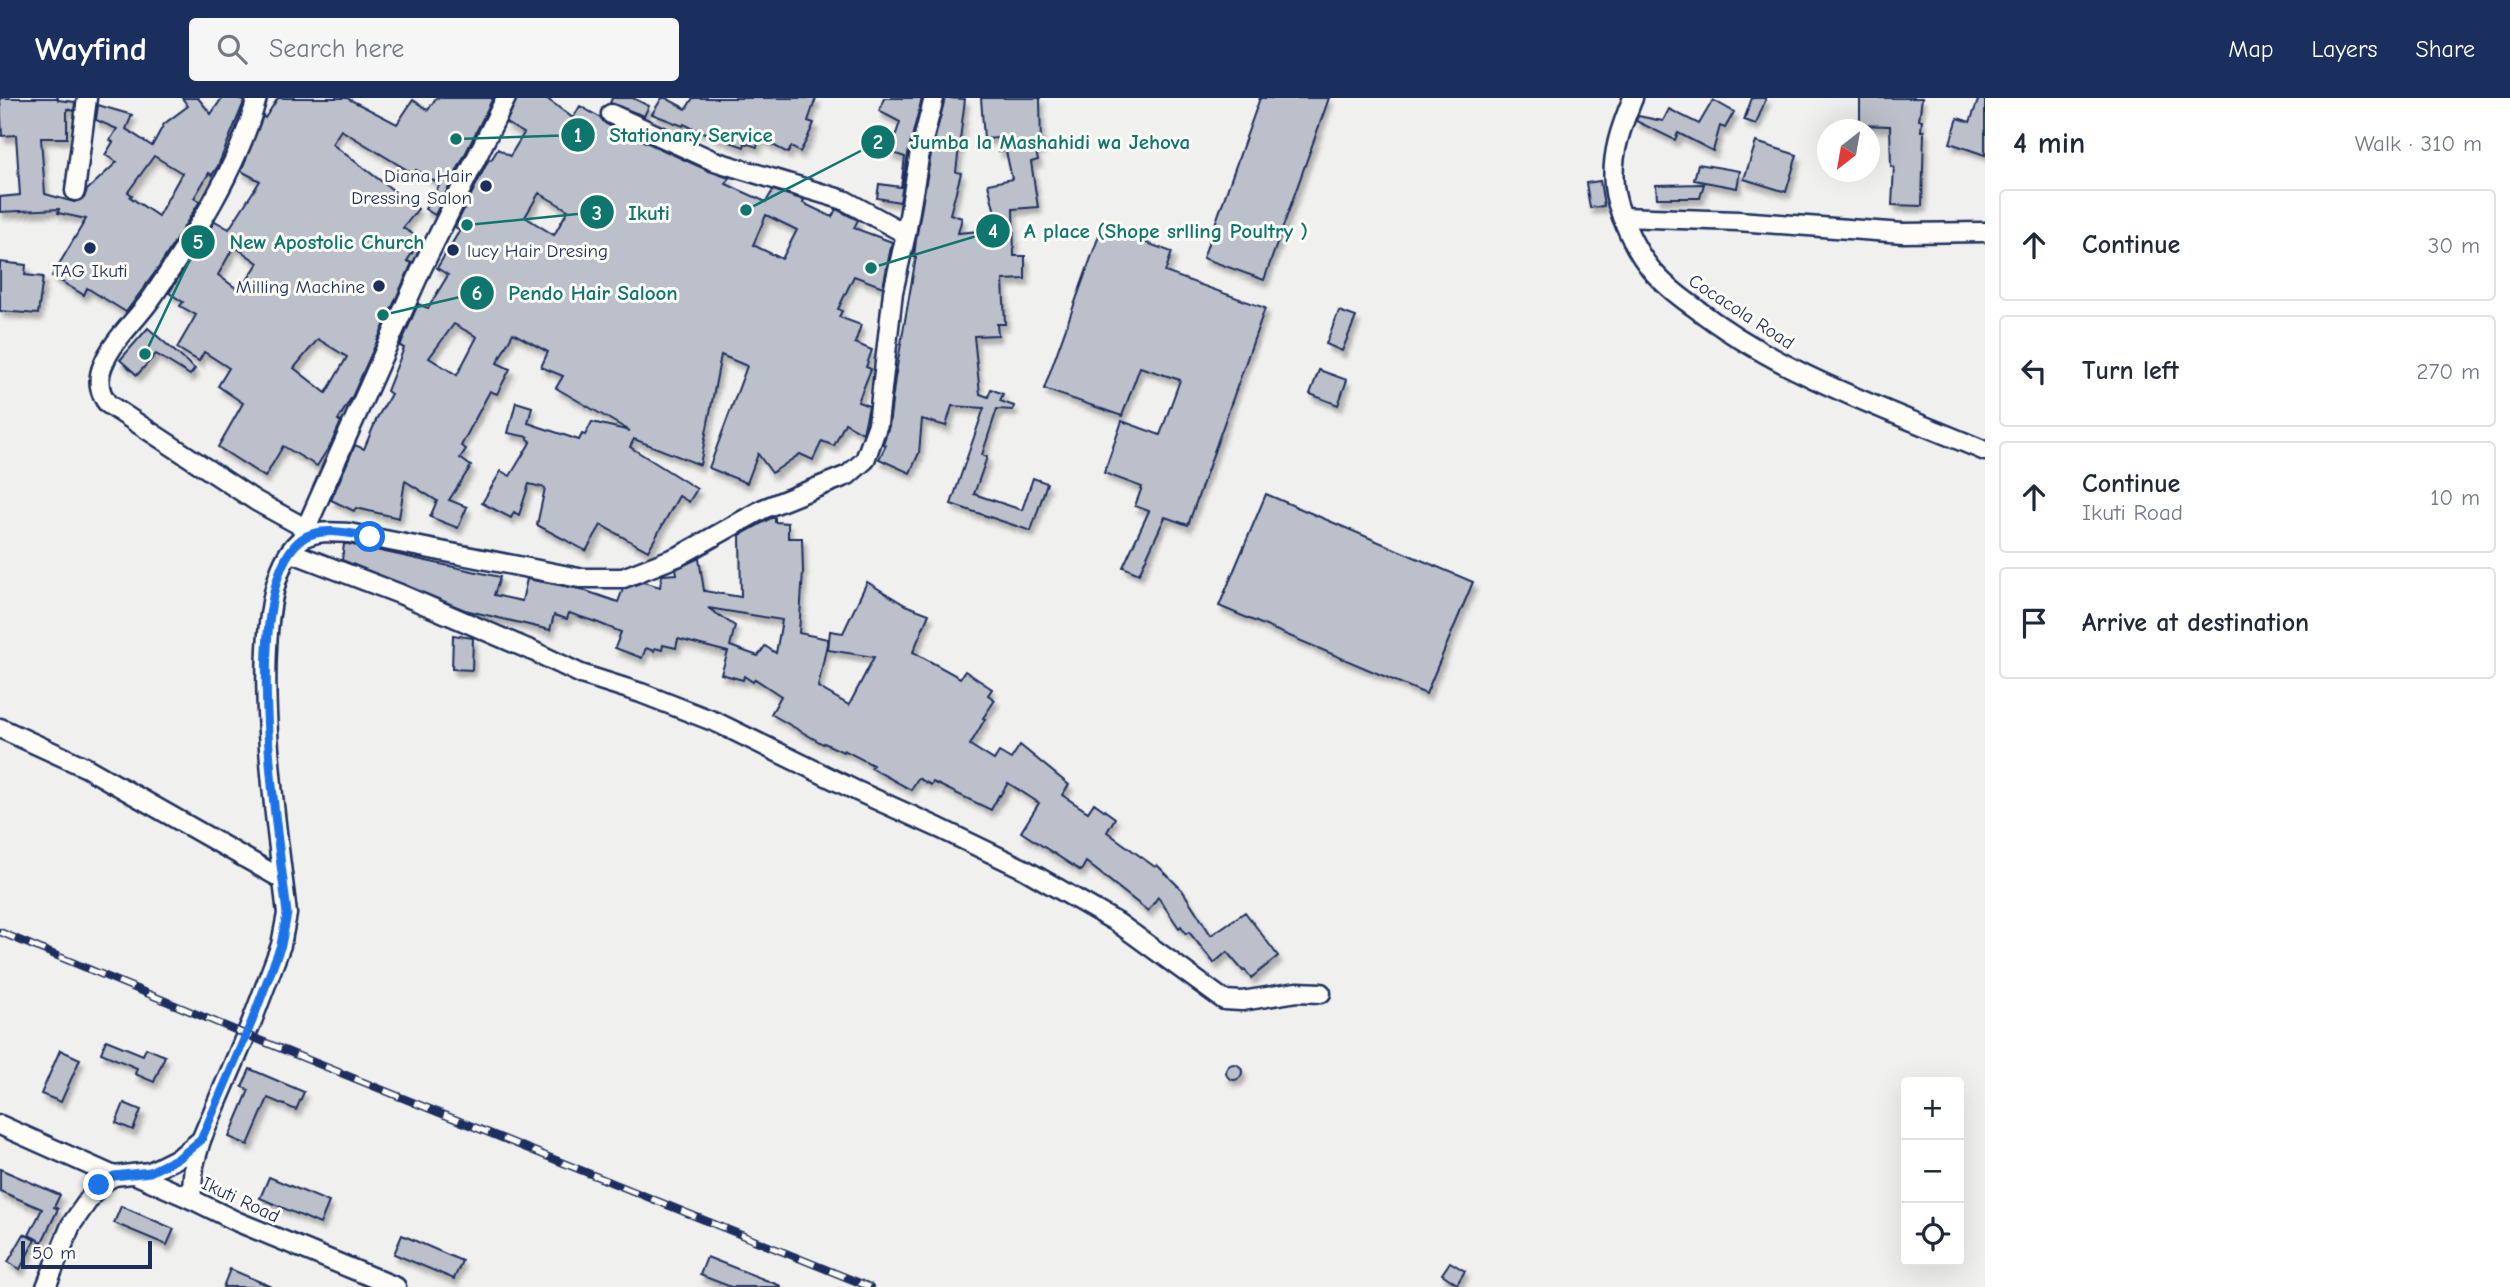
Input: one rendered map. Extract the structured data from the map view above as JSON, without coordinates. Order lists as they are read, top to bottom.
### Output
{
  "streets": {
    "street": ["Cocacola Road", "Ikuti Road"]
  },
  "places": [
    "Stationary Service",
    "Diana Hair Dressing Salon",
    "Jumba la Mashahidi wa Jehova",
    "Ikuti",
    "TAG Ikuti",
    "lucy Hair Dresing",
    "A place (Shope srlling Poultry )",
    "Milling Machine",
    "Pendo Hair Saloon",
    "New Apostolic Church"
  ],
  "scale_bar": "50 m",
  "north": "bottom left",
  "page": {
    "header": "Wayfind",
    "search": "Search here",
    "nav": ["Map", "Layers", "Share"],
    "heading": ["4 min", "Walk · 310 m"],
    "list": [
      ["Continue", "30 m"],
      ["Turn left", "270 m"],
      ["Continue", "Ikuti Road", "10 m"],
      "Arrive at destination"
    ],
    "map_buttons": ["+", "−"],
    "scale": "50 m"
  }
}
